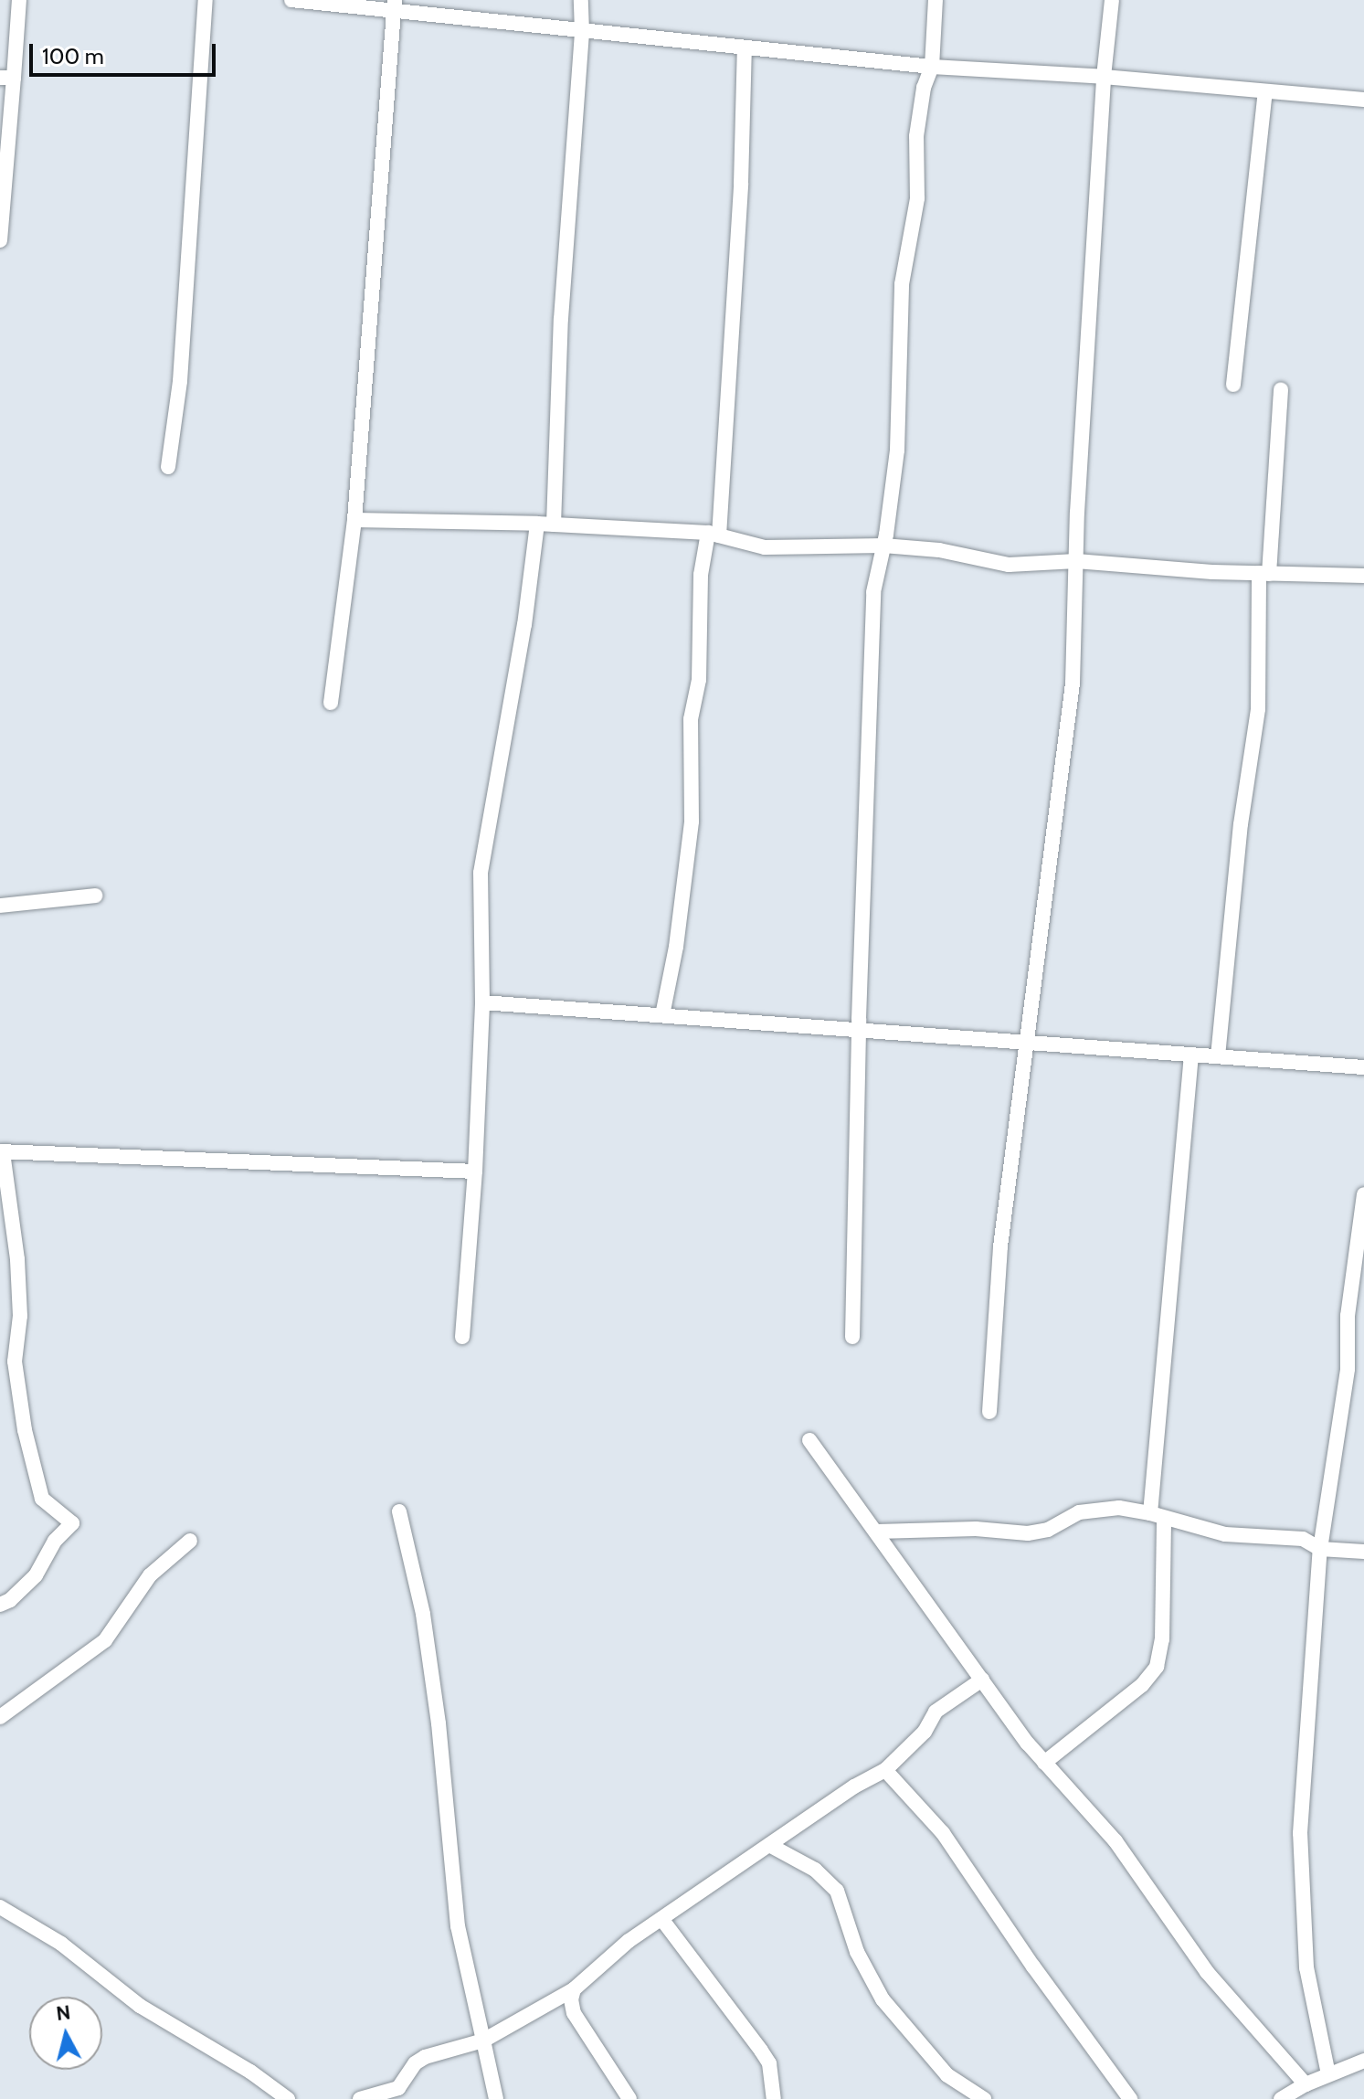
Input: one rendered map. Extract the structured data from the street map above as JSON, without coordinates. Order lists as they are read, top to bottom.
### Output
{
  "scale_bar": "100 m",
  "north": "top"
}
